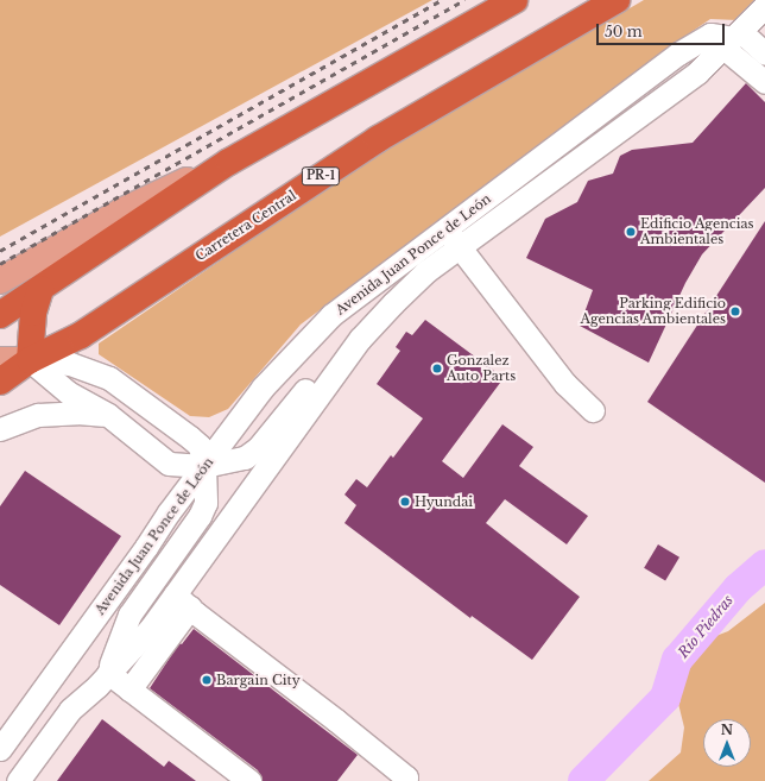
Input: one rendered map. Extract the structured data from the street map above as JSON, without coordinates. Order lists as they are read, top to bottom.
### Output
{
  "streets": {
    "highway": ["PR-1", "Carretera Central"],
    "street": ["Avenida Juan Ponce de León"]
  },
  "water": ["Río Piedras"],
  "places": [
    "Edificio Agencias Ambientales",
    "Parking Edificio Agencias Ambientales",
    "Gonzalez Auto Parts",
    "Hyundai",
    "Bargain City"
  ],
  "scale_bar": "50 m",
  "north": "top"
}
